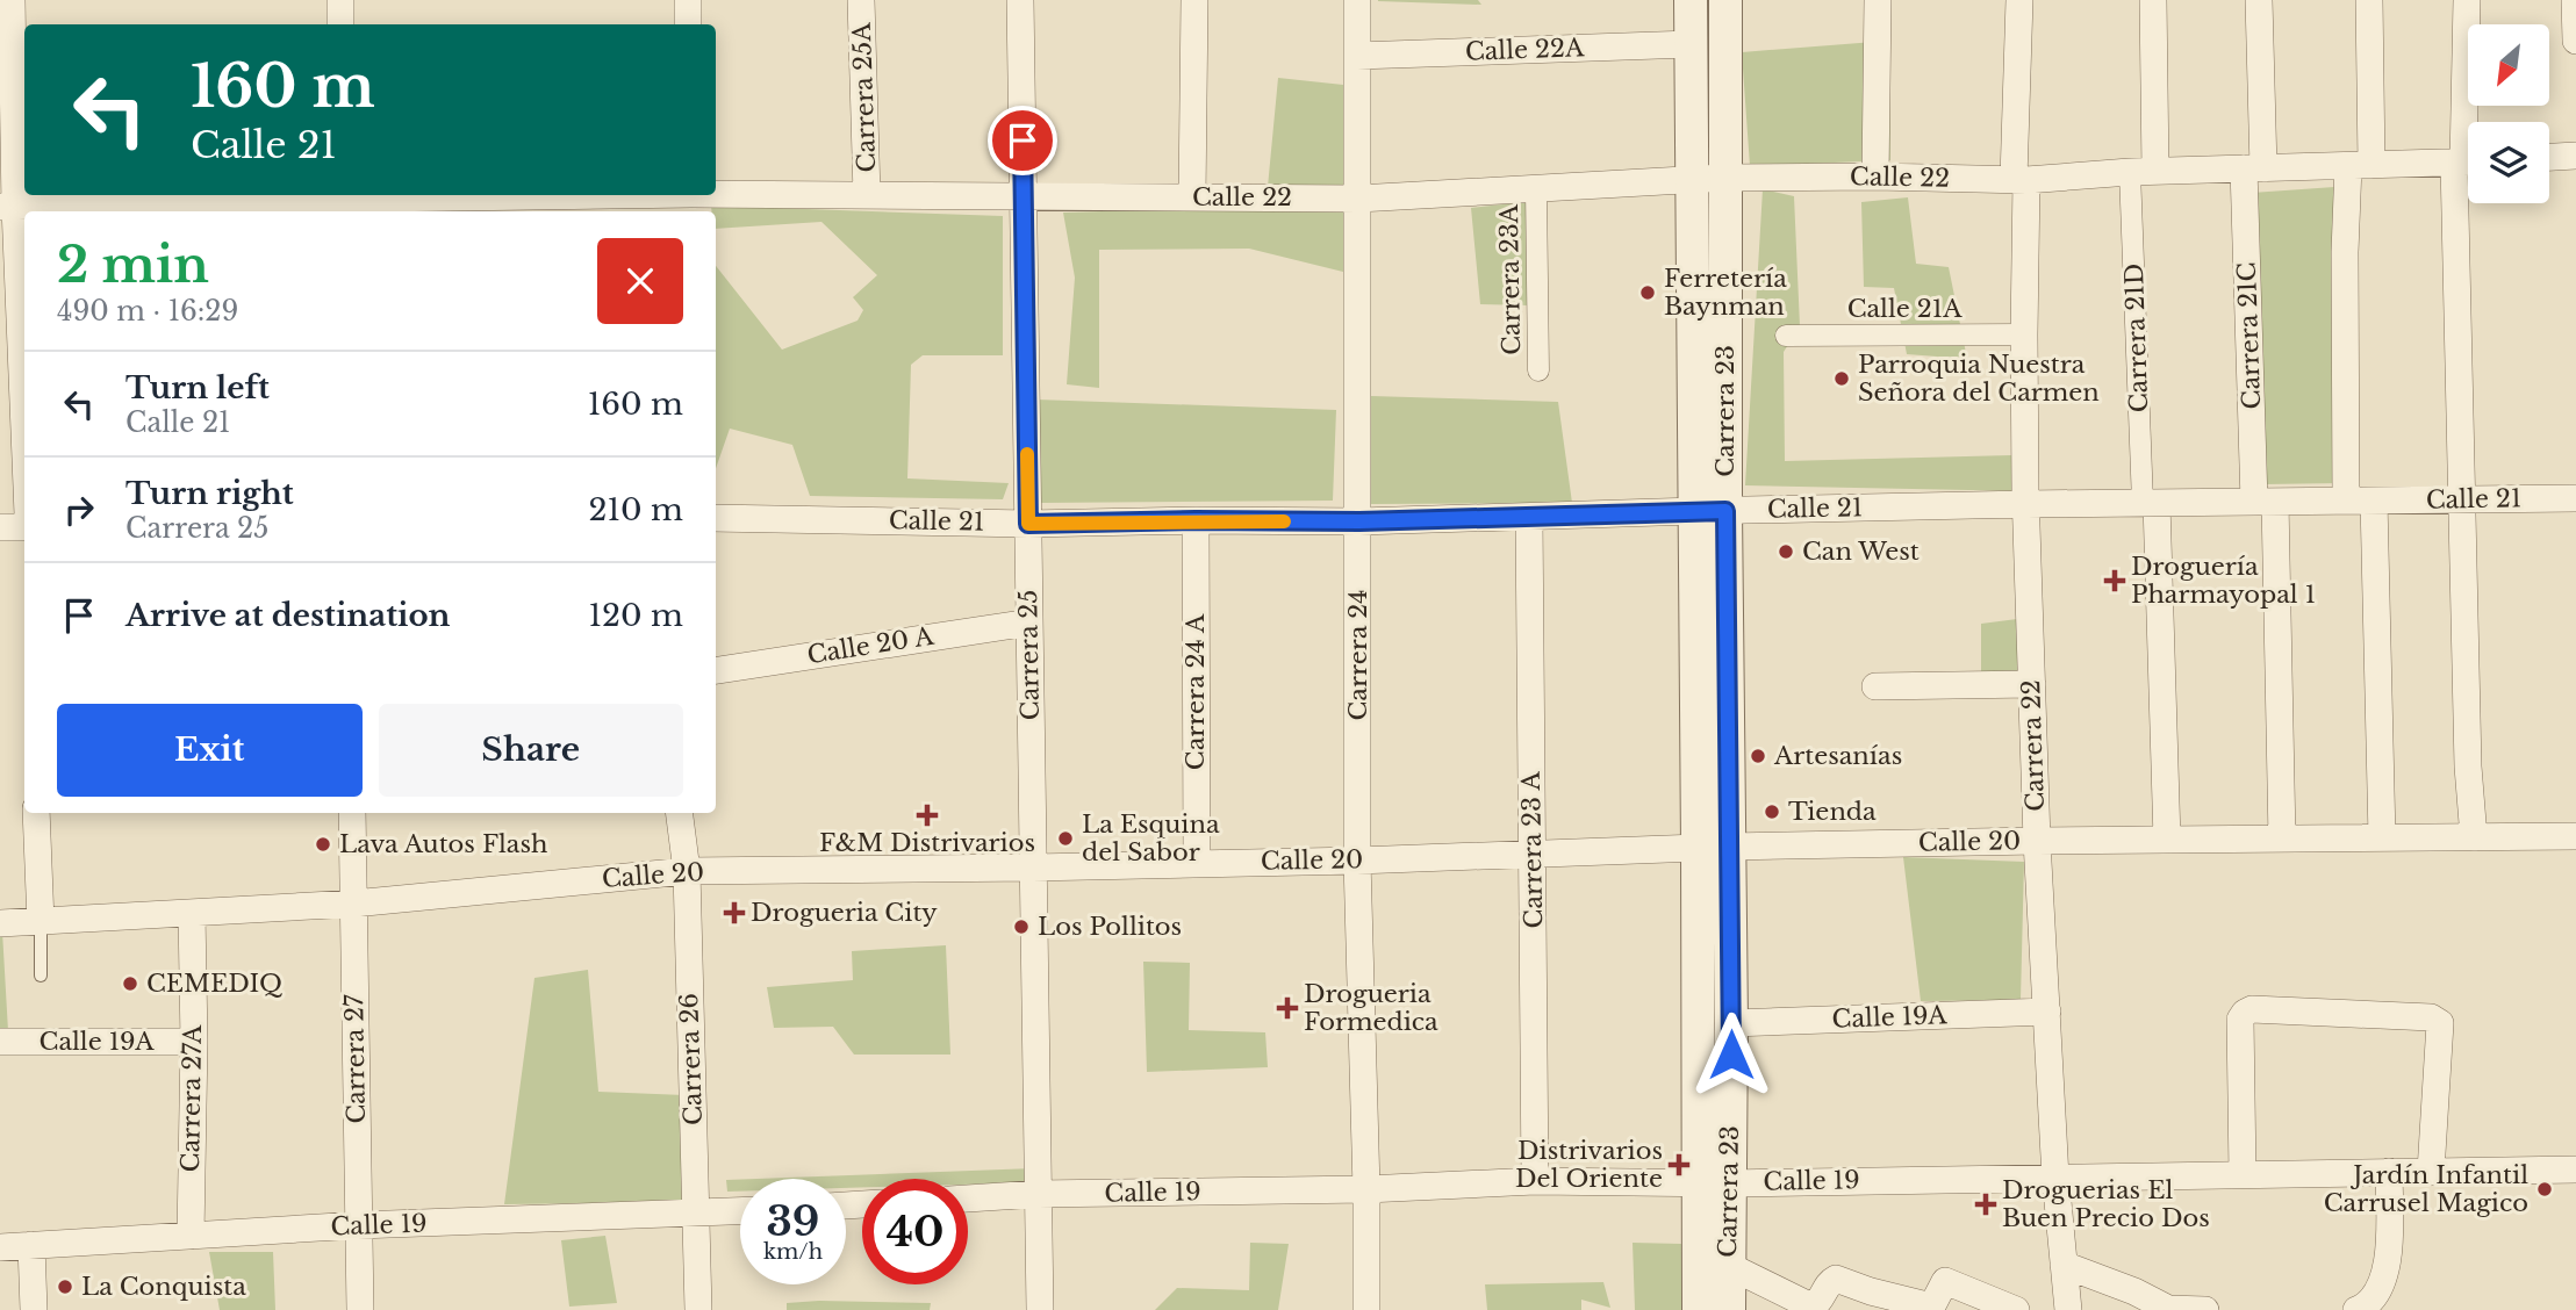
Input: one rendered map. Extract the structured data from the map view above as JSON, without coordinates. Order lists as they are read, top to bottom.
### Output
{
  "streets": {
    "street": [
      "Calle 22A",
      "Carrera 25A",
      "Calle 22",
      "Carrera 23A",
      "Calle 21A",
      "Carrera 21C",
      "Carrera 21D",
      "Carrera 23",
      "Calle 21",
      "Calle 20 A",
      "Carrera 25",
      "Carrera 24",
      "Carrera 24 A",
      "Carrera 22",
      "Calle 20",
      "Carrera 23 A",
      "Calle 19A",
      "Carrera 27",
      "Carrera 26",
      "Carrera 27A",
      "Calle 19"
    ]
  },
  "crossings": [
    ["Calle 22A", "Carrera 23"],
    ["Calle 22A", "Carrera 24"],
    ["Carrera 25A", "Calle 22"],
    ["Calle 22", "Carrera 23A"],
    ["Calle 22", "Carrera 21C"],
    ["Calle 22", "Carrera 21D"],
    ["Calle 22", "Carrera 23"],
    ["Calle 22", "Carrera 25"],
    ["Calle 22", "Carrera 24"],
    ["Calle 22", "Carrera 22"],
    ["Calle 21A", "Carrera 22"],
    ["Carrera 21C", "Calle 21"],
    ["Carrera 21C", "Calle 20"],
    ["Carrera 21D", "Calle 21"],
    ["Carrera 23", "Calle 21"],
    ["Carrera 23", "Calle 20"],
    ["Carrera 23", "Calle 19A"],
    ["Carrera 23", "Calle 19"],
    ["Calle 21", "Carrera 25"],
    ["Calle 21", "Carrera 24"],
    ["Calle 21", "Carrera 24 A"],
    ["Calle 21", "Carrera 22"],
    ["Calle 21", "Carrera 23 A"],
    ["Calle 20 A", "Carrera 25"],
    ["Carrera 25", "Calle 20"],
    ["Carrera 25", "Calle 19"],
    ["Carrera 24", "Calle 20"],
    ["Carrera 24", "Calle 19"],
    ["Carrera 24 A", "Calle 20"],
    ["Carrera 22", "Calle 20"],
    ["Carrera 22", "Calle 19A"],
    ["Carrera 22", "Calle 19"],
    ["Calle 20", "Carrera 23 A"],
    ["Calle 20", "Carrera 27"],
    ["Calle 20", "Carrera 26"],
    ["Calle 20", "Carrera 27A"],
    ["Carrera 23 A", "Calle 19"],
    ["Calle 19A", "Carrera 27A"],
    ["Carrera 27", "Calle 19"],
    ["Carrera 26", "Calle 19"],
    ["Carrera 27A", "Calle 19"]
  ],
  "places": {
    "other": [
      "Ferretería Baynman",
      "Parroquia Nuestra Señora del Carmen",
      "Can West",
      "Artesanías",
      "Tienda",
      "La Esquina del Sabor",
      "Lava Autos Flash",
      "Los Pollitos",
      "CEMEDIQ",
      "Jardín Infantil Carrusel Magico",
      "La Conquista"
    ],
    "health": [
      "Droguería Pharmayopal 1",
      "F&M Distrivarios",
      "Drogueria City",
      "Drogueria Formedica",
      "Distrivarios Del Oriente",
      "Droguerias El Buen Precio Dos"
    ]
  },
  "north": "bottom left",
  "page": {
    "turn": ["160 m", "Calle 21"],
    "heading": ["2 min", "490 m · 16:29"],
    "list": [
      {
        "name": "Turn left",
        "note": "Calle 21",
        "value": "160 m"
      },
      {
        "name": "Turn right",
        "note": "Carrera 25",
        "value": "210 m"
      },
      {
        "name": "Arrive at destination",
        "value": "120 m"
      }
    ],
    "buttons": ["Exit", "Share"],
    "speed": "39 km/h",
    "limit": "40"
  }
}
